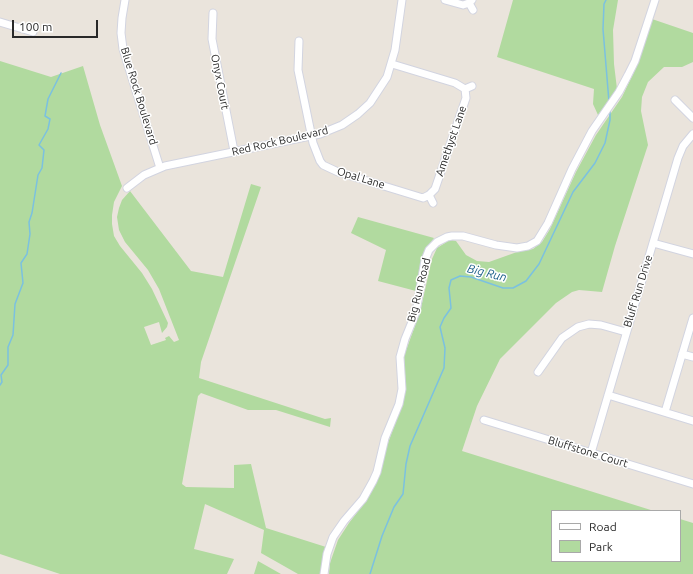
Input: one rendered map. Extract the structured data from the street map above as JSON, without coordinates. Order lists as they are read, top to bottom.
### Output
{
  "streets": {
    "street": [
      "Onyx Court",
      "Blue Rock Boulevard",
      "Red Rock Boulevard",
      "Amethyst Lane",
      "Opal Lane",
      "Big Run Road",
      "Bluff Run Drive",
      "Bluffstone Court"
    ]
  },
  "crossings": [
    ["Onyx Court", "Red Rock Boulevard"],
    ["Blue Rock Boulevard", "Red Rock Boulevard"],
    ["Red Rock Boulevard", "Amethyst Lane"],
    ["Red Rock Boulevard", "Opal Lane"],
    ["Amethyst Lane", "Opal Lane"],
    ["Bluff Run Drive", "Bluffstone Court"]
  ],
  "water": ["Big Run"],
  "legend": ["Road", "Park"],
  "scale_bar": "100 m"
}
